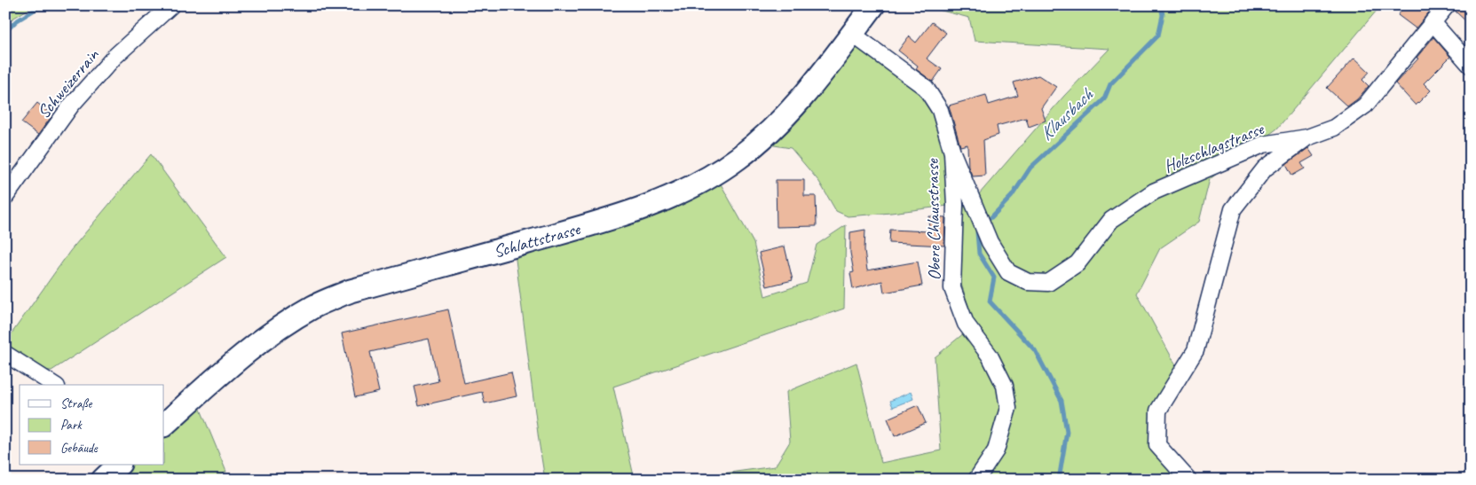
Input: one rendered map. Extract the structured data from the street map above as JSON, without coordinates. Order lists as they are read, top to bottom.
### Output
{
  "streets": {
    "street": [
      "Schweizerrain",
      "Holzschlagstrasse",
      "Obere Chlausstrasse",
      "Schlattstrasse"
    ]
  },
  "crossings": [
    ["Holzschlagstrasse", "Obere Chlausstrasse"],
    ["Obere Chlausstrasse", "Schlattstrasse"]
  ],
  "water": ["Klausbach"],
  "legend": ["Straße", "Park", "Gebäude"]
}
